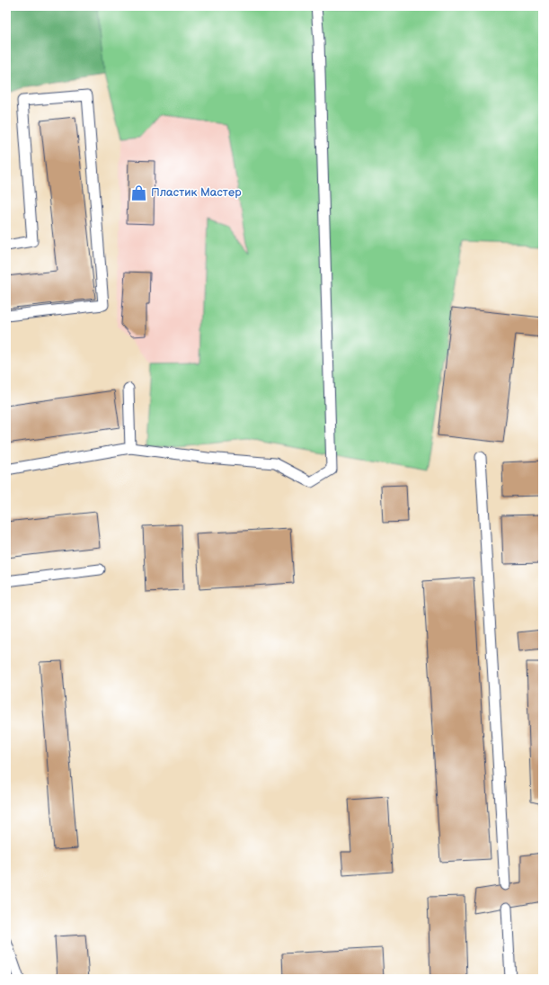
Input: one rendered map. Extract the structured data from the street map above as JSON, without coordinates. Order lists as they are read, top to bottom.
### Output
{
  "places": {
    "shop": ["Пластик Мастер"]
  }
}
